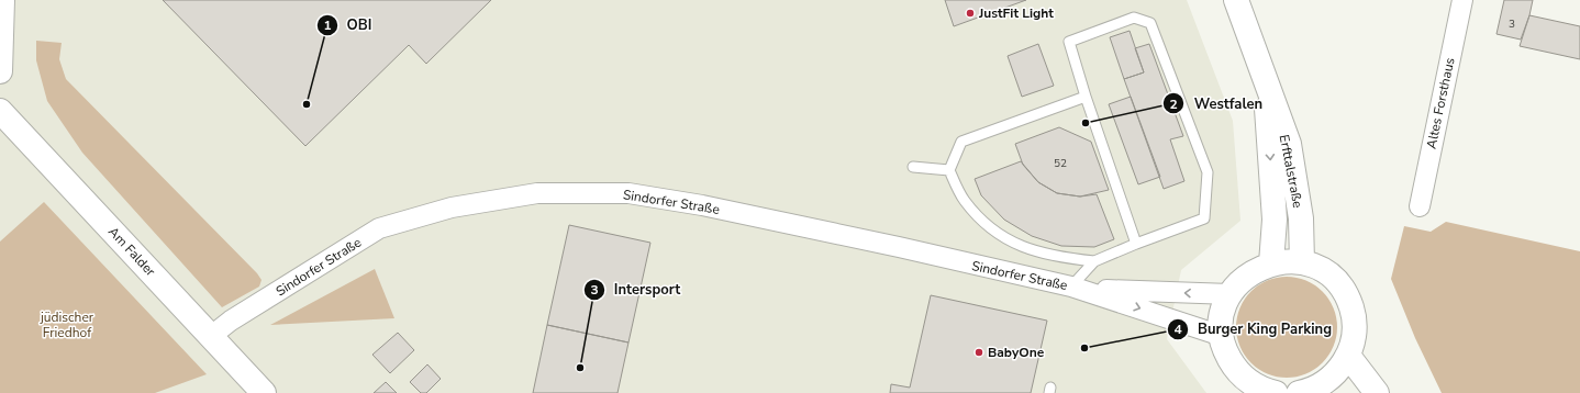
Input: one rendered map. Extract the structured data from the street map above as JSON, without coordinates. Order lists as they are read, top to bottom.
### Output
{
  "streets": {
    "main road": ["Erfttalstraße", "Am Falder"],
    "street": ["Altes Forsthaus", "Sindorfer Straße"]
  },
  "crossings": [
    ["Sindorfer Straße", "Am Falder"]
  ],
  "parks": ["jüdischer Friedhof"],
  "places": [
    "JustFit Light",
    "OBI",
    "Westfalen",
    "Burger King Parking",
    "BabyOne",
    "Intersport"
  ],
  "house_numbers": ["3", "52"]
}
